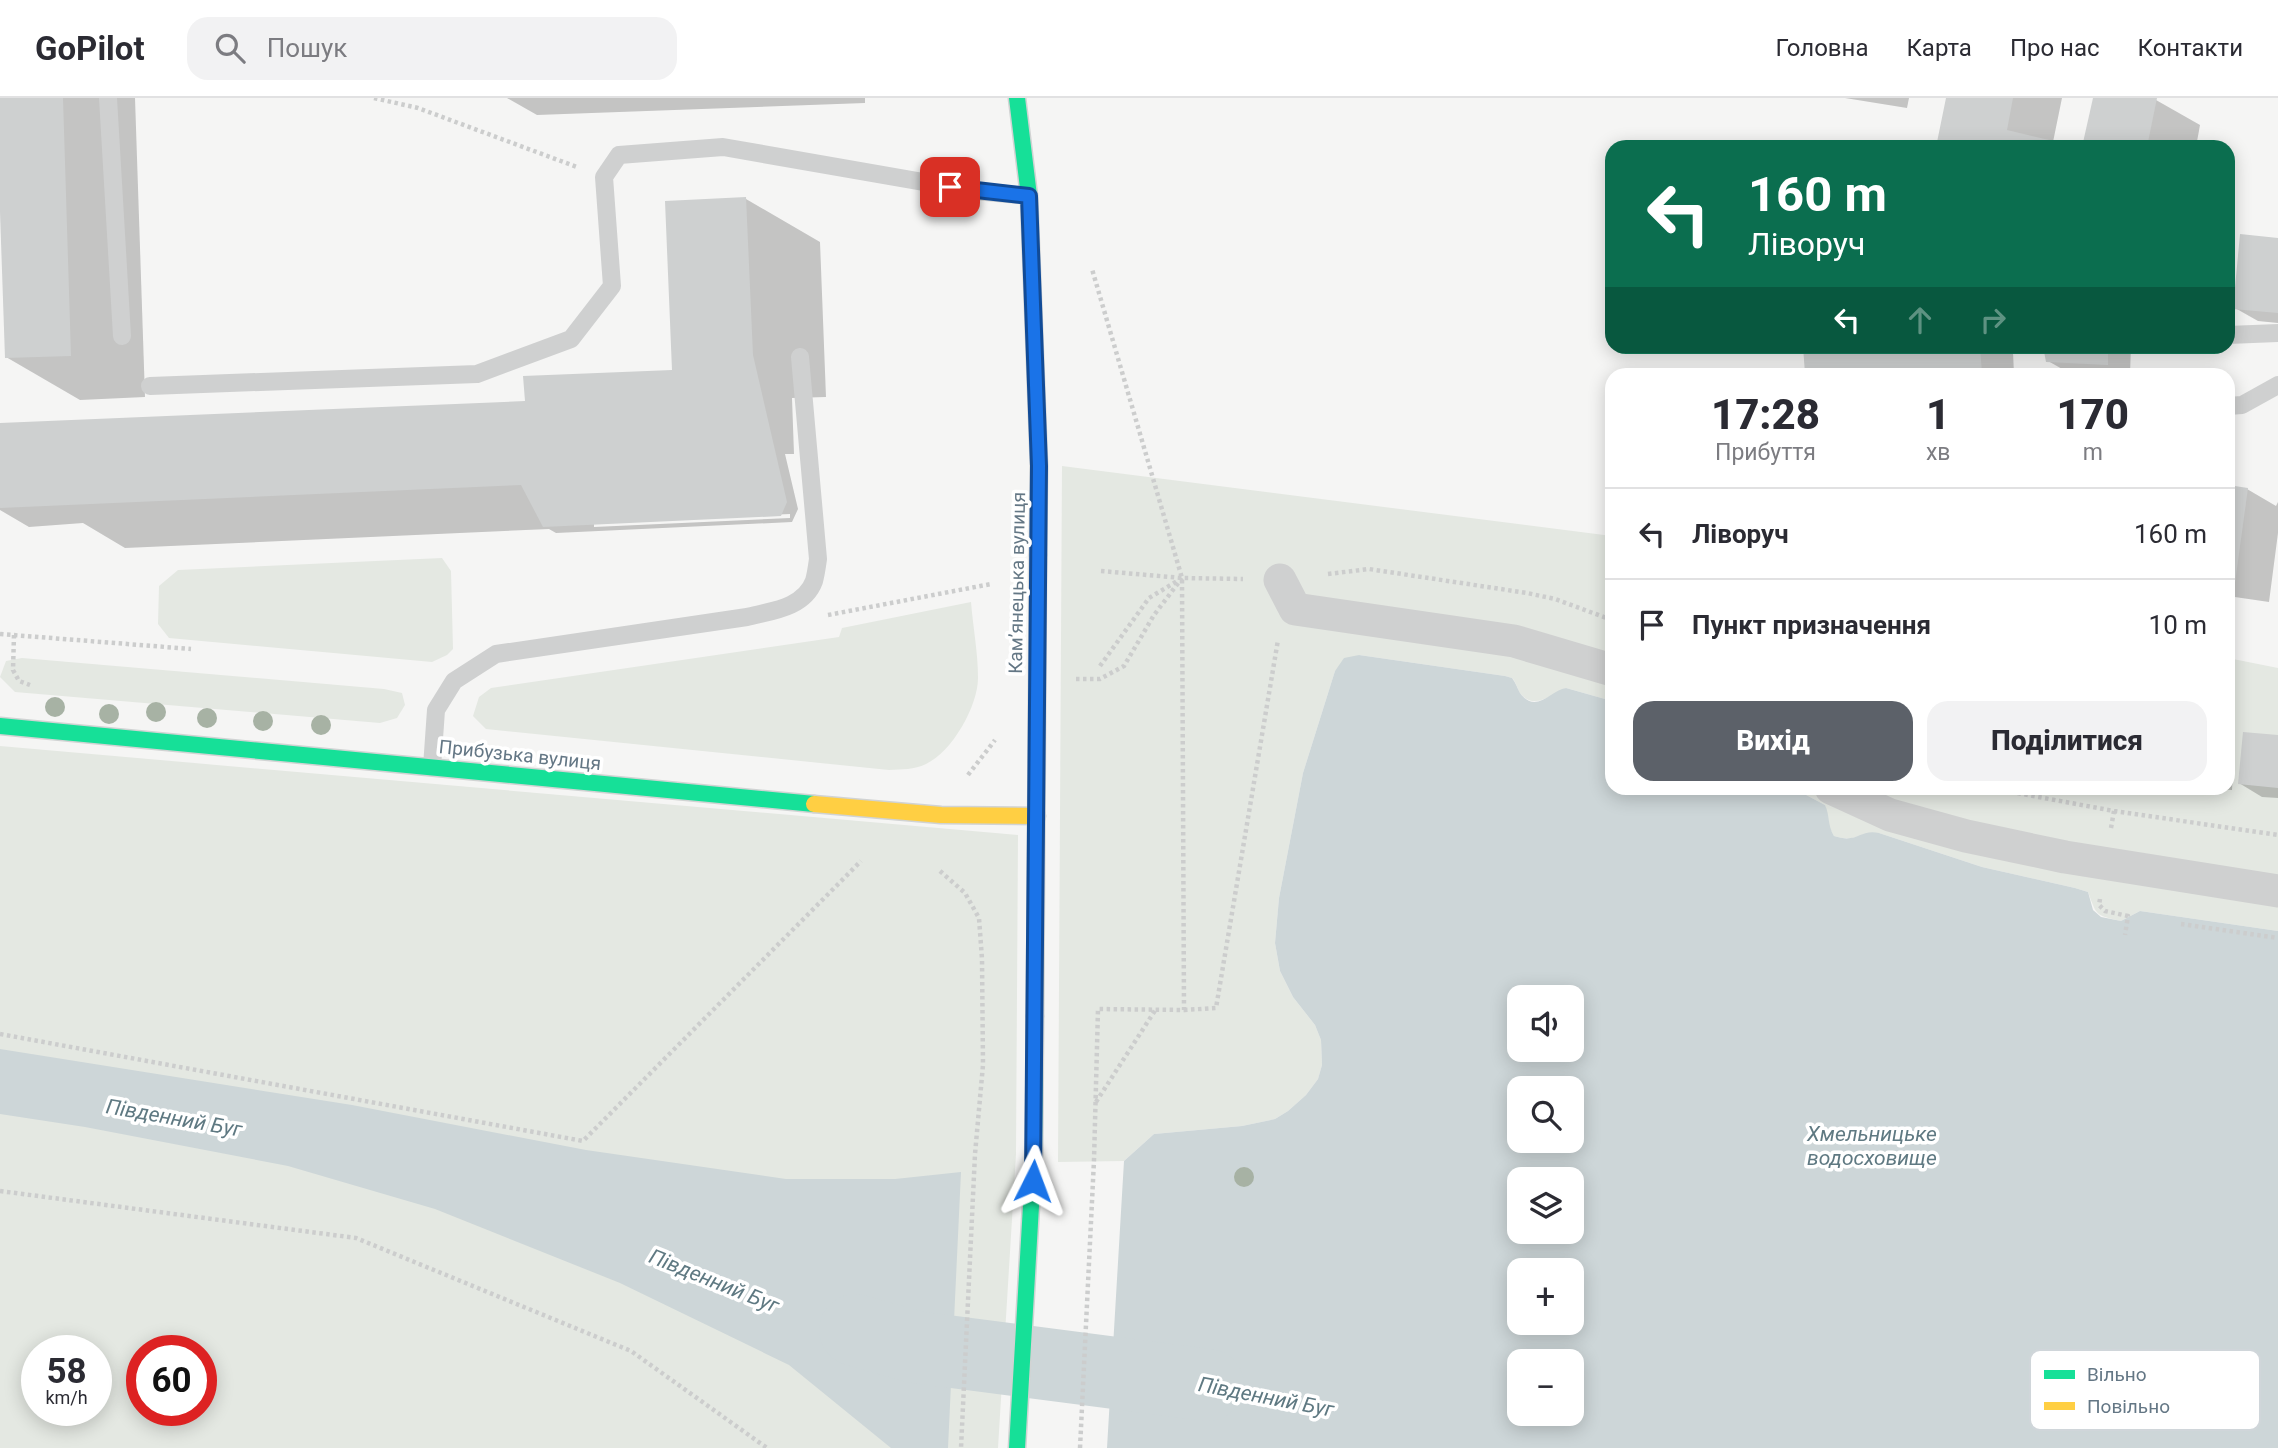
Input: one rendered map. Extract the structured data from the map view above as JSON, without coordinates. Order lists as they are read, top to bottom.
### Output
{
  "streets": {
    "main road": ["Камʼянецька вулиця", "Прибузька вулиця"]
  },
  "crossings": [
    ["Камʼянецька вулиця", "Прибузька вулиця"]
  ],
  "water": ["Південний Буг", "Хмельницьке водосховище"],
  "legend": ["Вільно", "Повільно"],
  "page": {
    "header": "GoPilot",
    "search": "Пошук",
    "nav": [
      "Головна",
      "Карта",
      "Про нас",
      "Контакти"
    ],
    "turn": ["160 m", "Ліворуч"],
    "eta": [
      "17:28",
      "Прибуття",
      "1",
      "хв",
      "170",
      "m"
    ],
    "list": [
      {
        "name": "Ліворуч",
        "value": "160 m"
      },
      {
        "name": "Пункт призначення",
        "value": "10 m"
      }
    ],
    "buttons": ["Вихід", "Поділитися"],
    "map_buttons": ["+", "−"],
    "speed": "58 km/h",
    "limit": "60"
  }
}
